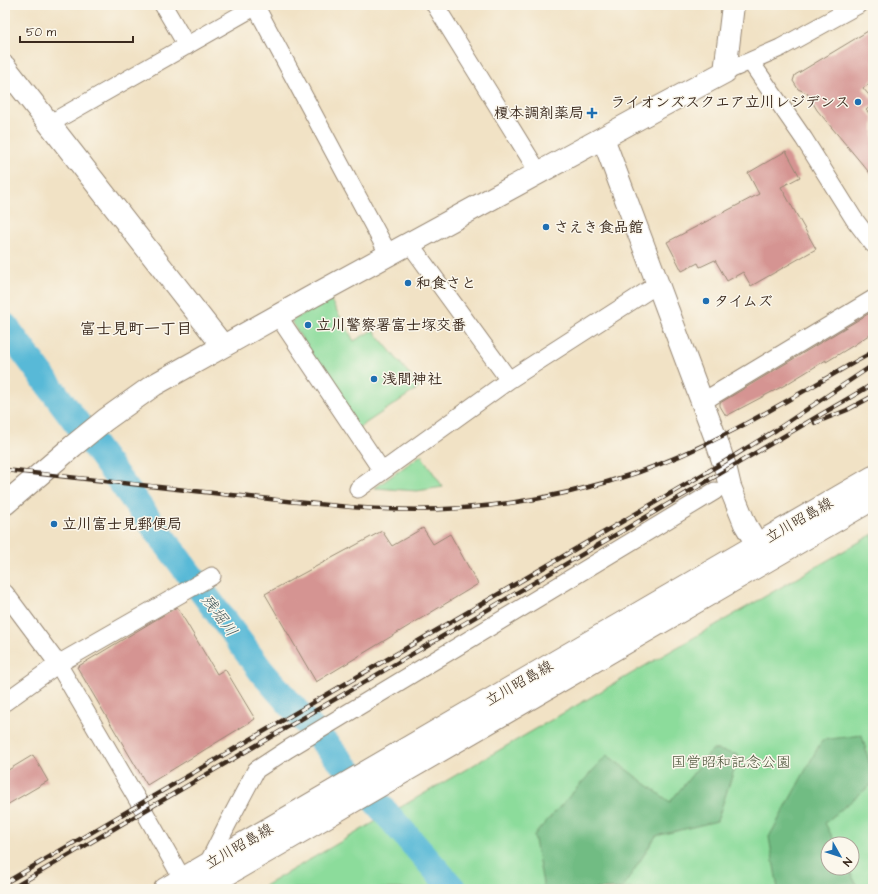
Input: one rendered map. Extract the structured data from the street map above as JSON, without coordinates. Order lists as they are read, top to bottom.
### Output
{
  "streets": {
    "main road": ["立川昭島線"]
  },
  "districts": ["富士見町一丁目"],
  "water": ["残堀川"],
  "parks": ["国営昭和記念公園"],
  "places": {
    "other": [
      "ライオンズスクエア立川レジデンス",
      "さえき食品館",
      "和食さと",
      "タイムズ",
      "立川警察署富士塚交番",
      "浅間神社",
      "立川富士見郵便局"
    ],
    "health": ["榎本調剤薬局"]
  },
  "scale_bar": "50 m",
  "north": "bottom right"
}
